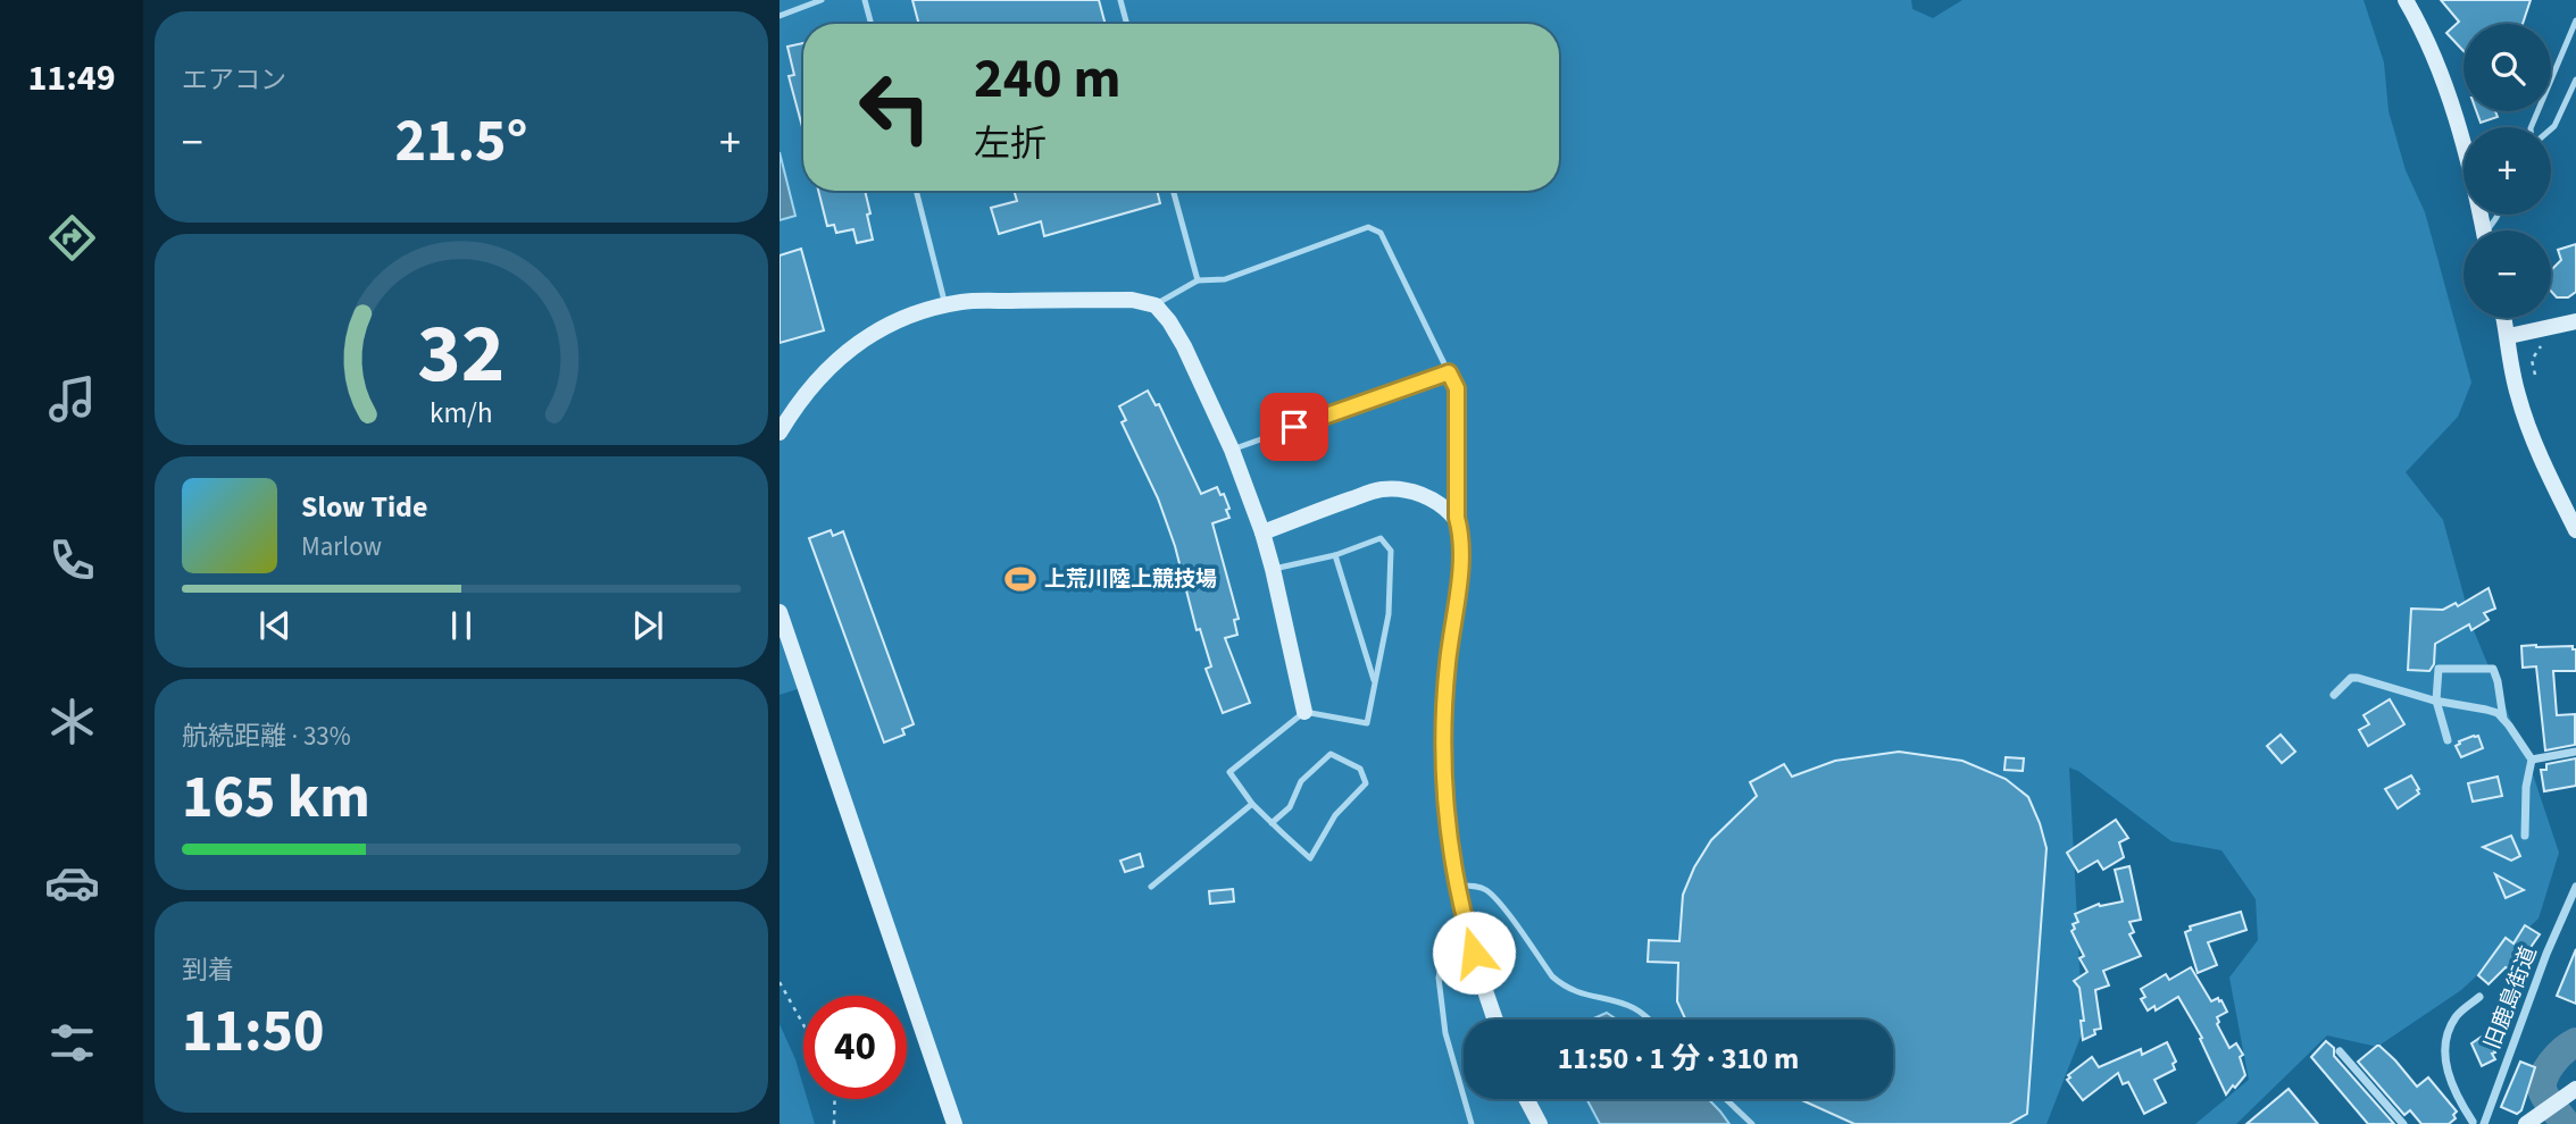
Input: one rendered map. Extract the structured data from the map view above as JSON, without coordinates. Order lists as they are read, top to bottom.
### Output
{
  "streets": {
    "street": ["旧鹿島街道"]
  },
  "places": {
    "sports": ["上荒川陸上競技場"]
  },
  "page": {
    "tabs": "11:49",
    "tile": [
      "エアコン",
      ["航続距離 · 33%", "165 km"],
      ["到着", "11:50"]
    ],
    "map_buttons": ["+", "−"],
    "turn": ["240 m", "左折"],
    "heat": ["−", "21.5°", "+"],
    "song": ["Slow Tide", "Marlow"],
    "limit": "40",
    "trip": "11:50 · 1 分 · 310 m",
    "gauge": ["32", "km/h"]
  }
}
